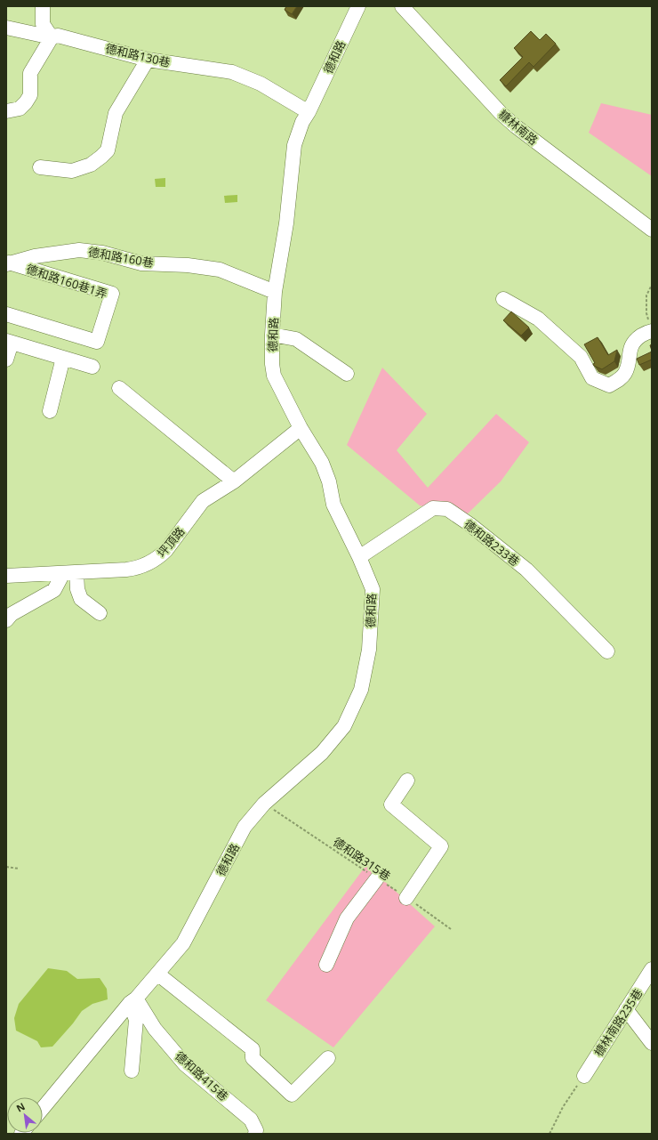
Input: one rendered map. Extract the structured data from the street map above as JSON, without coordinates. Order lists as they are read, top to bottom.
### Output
{
  "streets": {
    "street": [
      "德和路130巷",
      "德和路",
      "糠林南路",
      "德和路160巷",
      "德和路160巷1弄",
      "坪頂路",
      "德和路233巷",
      "槺林南路235巷",
      "德和路415巷"
    ],
    "path": ["德和路315巷"]
  },
  "crossings": [
    ["德和路130巷", "德和路"],
    ["德和路", "德和路160巷"],
    ["德和路", "坪頂路"],
    ["德和路", "德和路233巷"],
    ["德和路", "德和路315巷"],
    ["德和路", "德和路415巷"],
    ["德和路160巷", "德和路160巷1弄"]
  ],
  "north": "top left"
}
